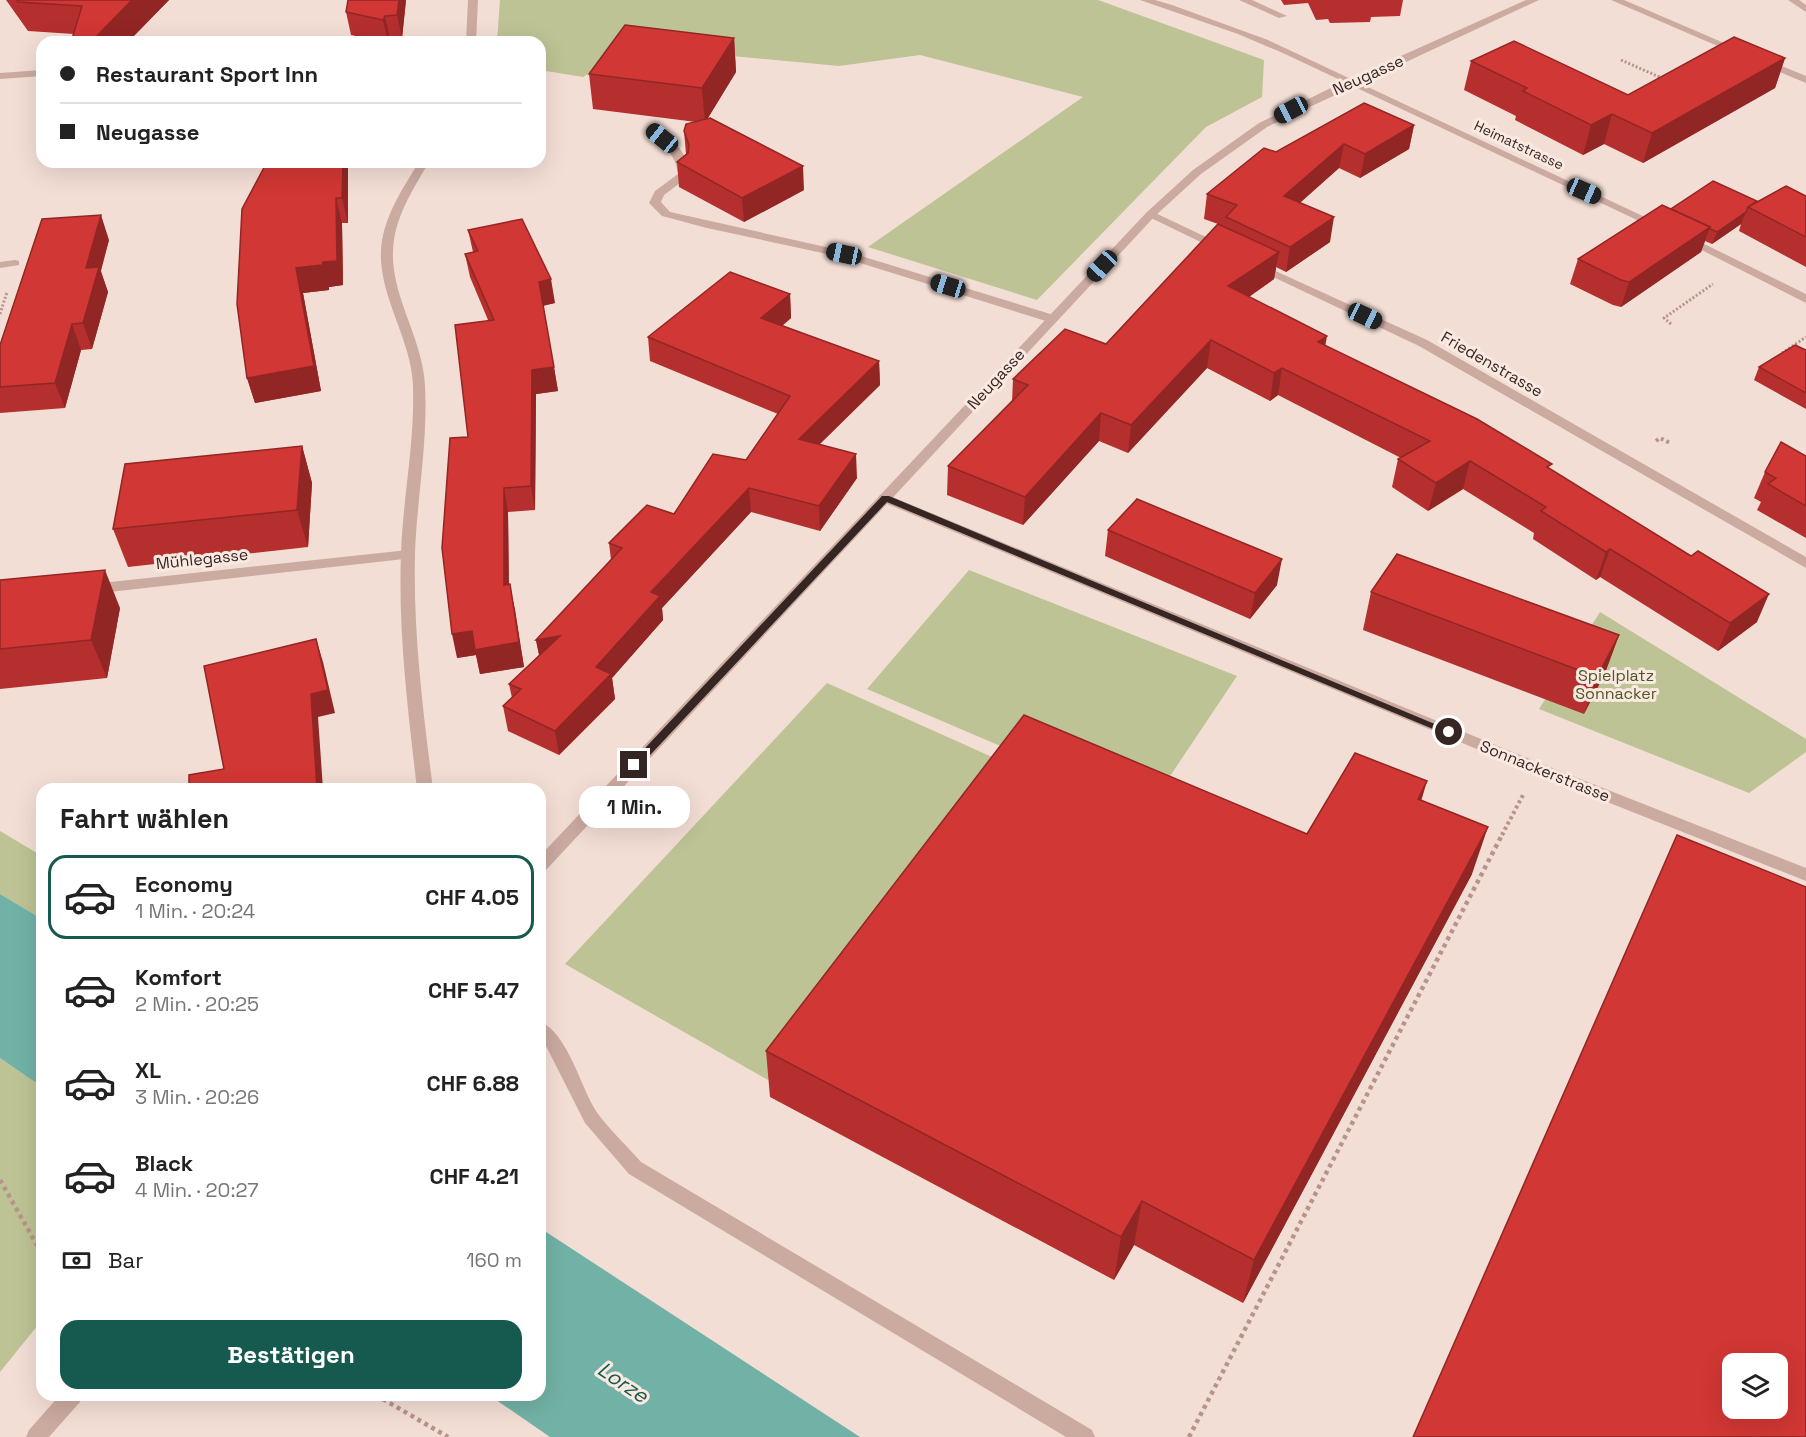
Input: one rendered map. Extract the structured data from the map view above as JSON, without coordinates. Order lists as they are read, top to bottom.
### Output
{
  "streets": {
    "street": [
      "Neugasse",
      "Heimatstrasse",
      "Friedenstrasse",
      "Mühlegasse",
      "Sonnackerstrasse"
    ]
  },
  "crossings": [
    ["Neugasse", "Heimatstrasse"],
    ["Neugasse", "Friedenstrasse"],
    ["Neugasse", "Sonnackerstrasse"]
  ],
  "water": ["Lorze"],
  "parks": ["Spielplatz Sonnacker"],
  "page": {
    "banner": ["Restaurant Sport Inn", "Neugasse"],
    "heading": "Fahrt wählen",
    "bubble": "1 Min.",
    "list": [
      {
        "name": "Economy",
        "note": "1 Min. · 20:24",
        "value": "CHF 4.05"
      },
      {
        "name": "Komfort",
        "note": "2 Min. · 20:25",
        "value": "CHF 5.47"
      },
      {
        "name": "XL",
        "note": "3 Min. · 20:26",
        "value": "CHF 6.88"
      },
      {
        "name": "Black",
        "note": "4 Min. · 20:27",
        "value": "CHF 4.21"
      }
    ],
    "pay": ["Bar", "160 m"],
    "buttons": "Bestätigen"
  }
}
